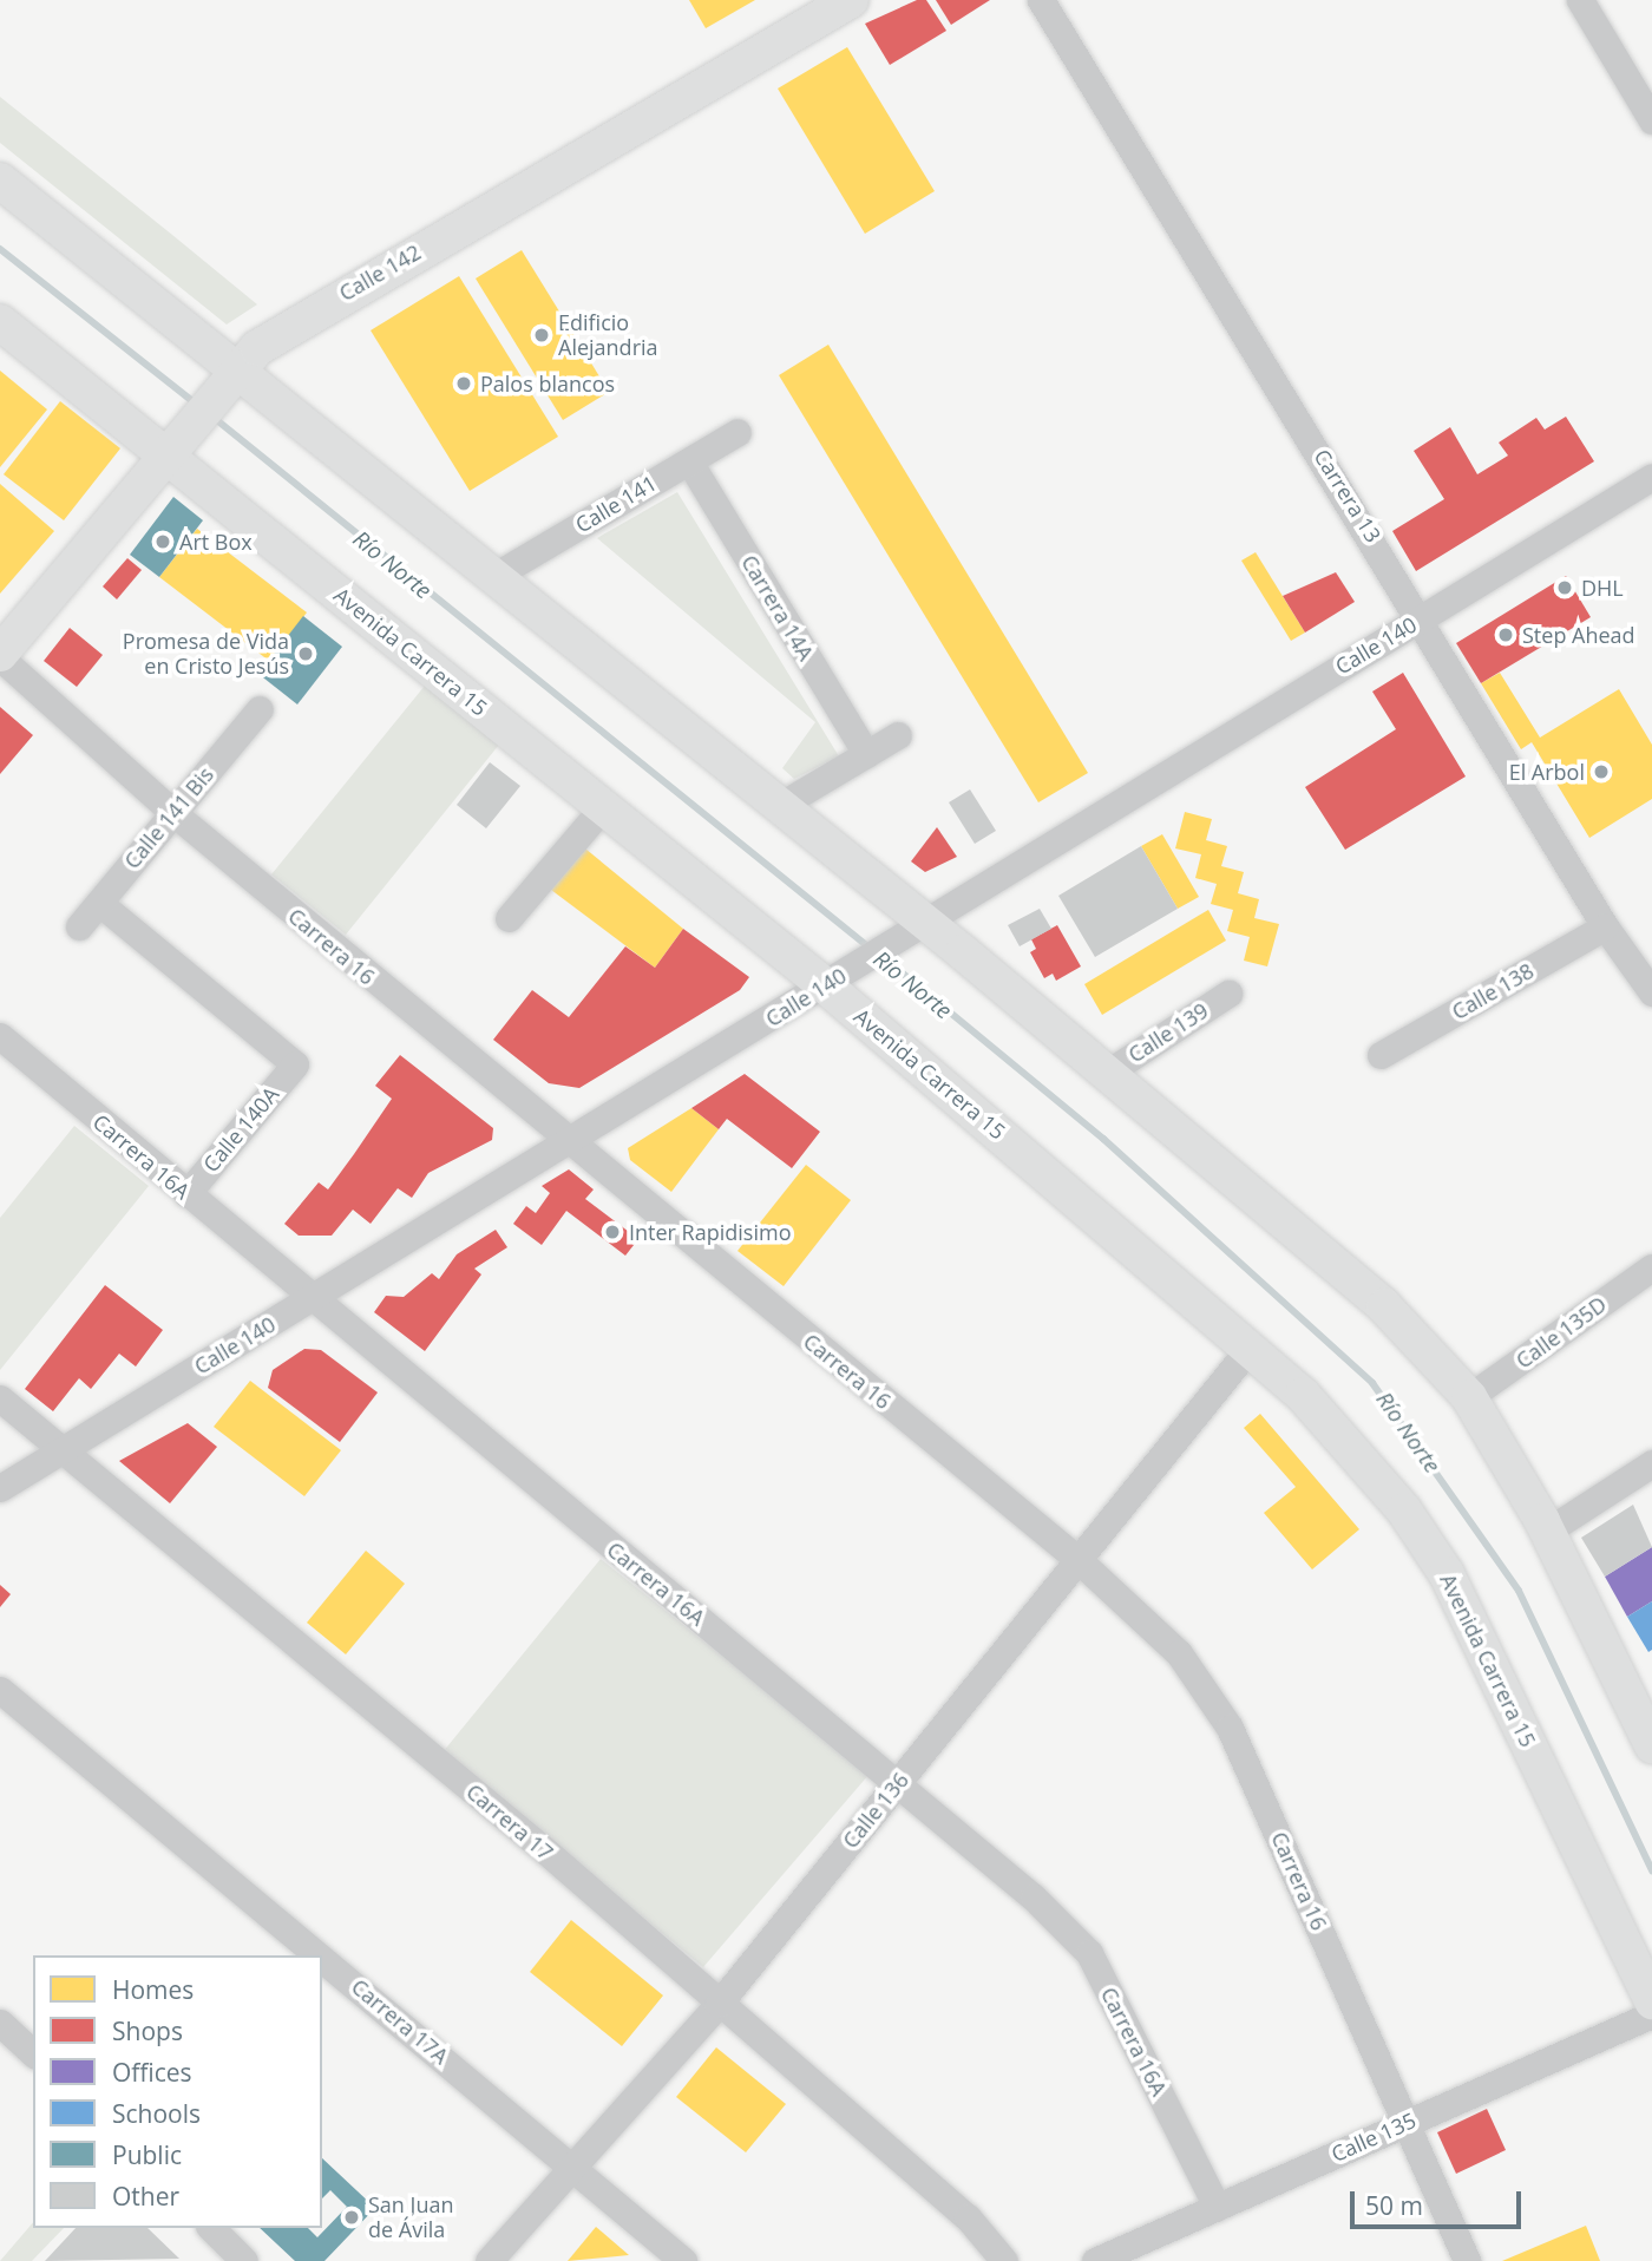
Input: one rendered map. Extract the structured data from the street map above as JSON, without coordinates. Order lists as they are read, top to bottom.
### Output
{
  "streets": {
    "main road": ["Calle 142", "Avenida Carrera 15"],
    "street": [
      "Carrera 13",
      "Calle 141",
      "Carrera 14A",
      "Calle 140",
      "Calle 141 Bis",
      "Carrera 16",
      "Calle 138",
      "Calle 139",
      "Calle 140A",
      "Carrera 16A",
      "Calle 135D",
      "Calle 136",
      "Carrera 17",
      "Carrera 17A",
      "Calle 135"
    ]
  },
  "crossings": [
    ["Calle 142", "Avenida Carrera 15"],
    ["Calle 142", "Carrera 16"],
    ["Carrera 13", "Calle 140"],
    ["Carrera 13", "Calle 138"],
    ["Calle 141", "Carrera 14A"],
    ["Calle 140", "Avenida Carrera 15"],
    ["Calle 140", "Carrera 16"],
    ["Calle 140", "Carrera 16A"],
    ["Calle 140", "Carrera 17"],
    ["Avenida Carrera 15", "Calle 136"],
    ["Calle 141 Bis", "Carrera 16"],
    ["Calle 141 Bis", "Calle 140A"],
    ["Carrera 16", "Calle 136"],
    ["Carrera 16", "Calle 135"],
    ["Calle 140A", "Carrera 16A"],
    ["Carrera 16A", "Calle 136"],
    ["Carrera 16A", "Calle 135"],
    ["Calle 136", "Carrera 17"],
    ["Calle 136", "Carrera 17A"]
  ],
  "water": ["Río Norte"],
  "places": [
    "Edificio Alejandria",
    "Palos blancos",
    "Art Box",
    "DHL",
    "Step Ahead",
    "Promesa de Vida en Cristo Jesús",
    "El Arbol",
    "Inter Rapidisimo",
    "San Juan de Ávila"
  ],
  "legend": [
    "Homes",
    "Shops",
    "Offices",
    "Schools",
    "Public",
    "Other"
  ],
  "scale_bar": "50 m"
}
